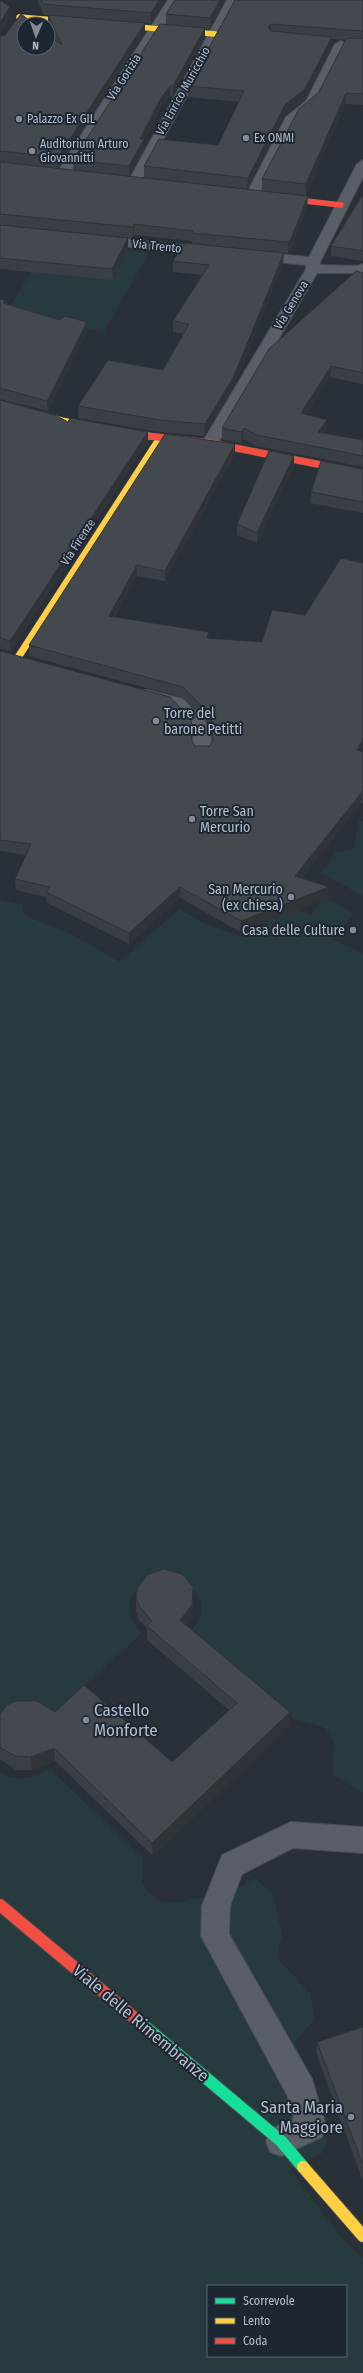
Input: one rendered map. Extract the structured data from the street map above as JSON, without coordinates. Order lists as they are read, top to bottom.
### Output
{
  "streets": {
    "street": [
      "Via Gorizia",
      "Via Enrico Muricchio",
      "Via Trento",
      "Via Genova",
      "Via Firenze",
      "Viale delle Rimembranze"
    ]
  },
  "places": [
    "Palazzo Ex GIL",
    "Ex ONMI",
    "Auditorium Arturo Giovannitti",
    "Torre del barone Petitti",
    "Torre San Mercurio",
    "San Mercurio (ex chiesa)",
    "Casa delle Culture",
    "Castello Monforte",
    "Santa Maria Maggiore"
  ],
  "legend": ["Scorrevole", "Lento", "Coda"],
  "north": "bottom"
}
